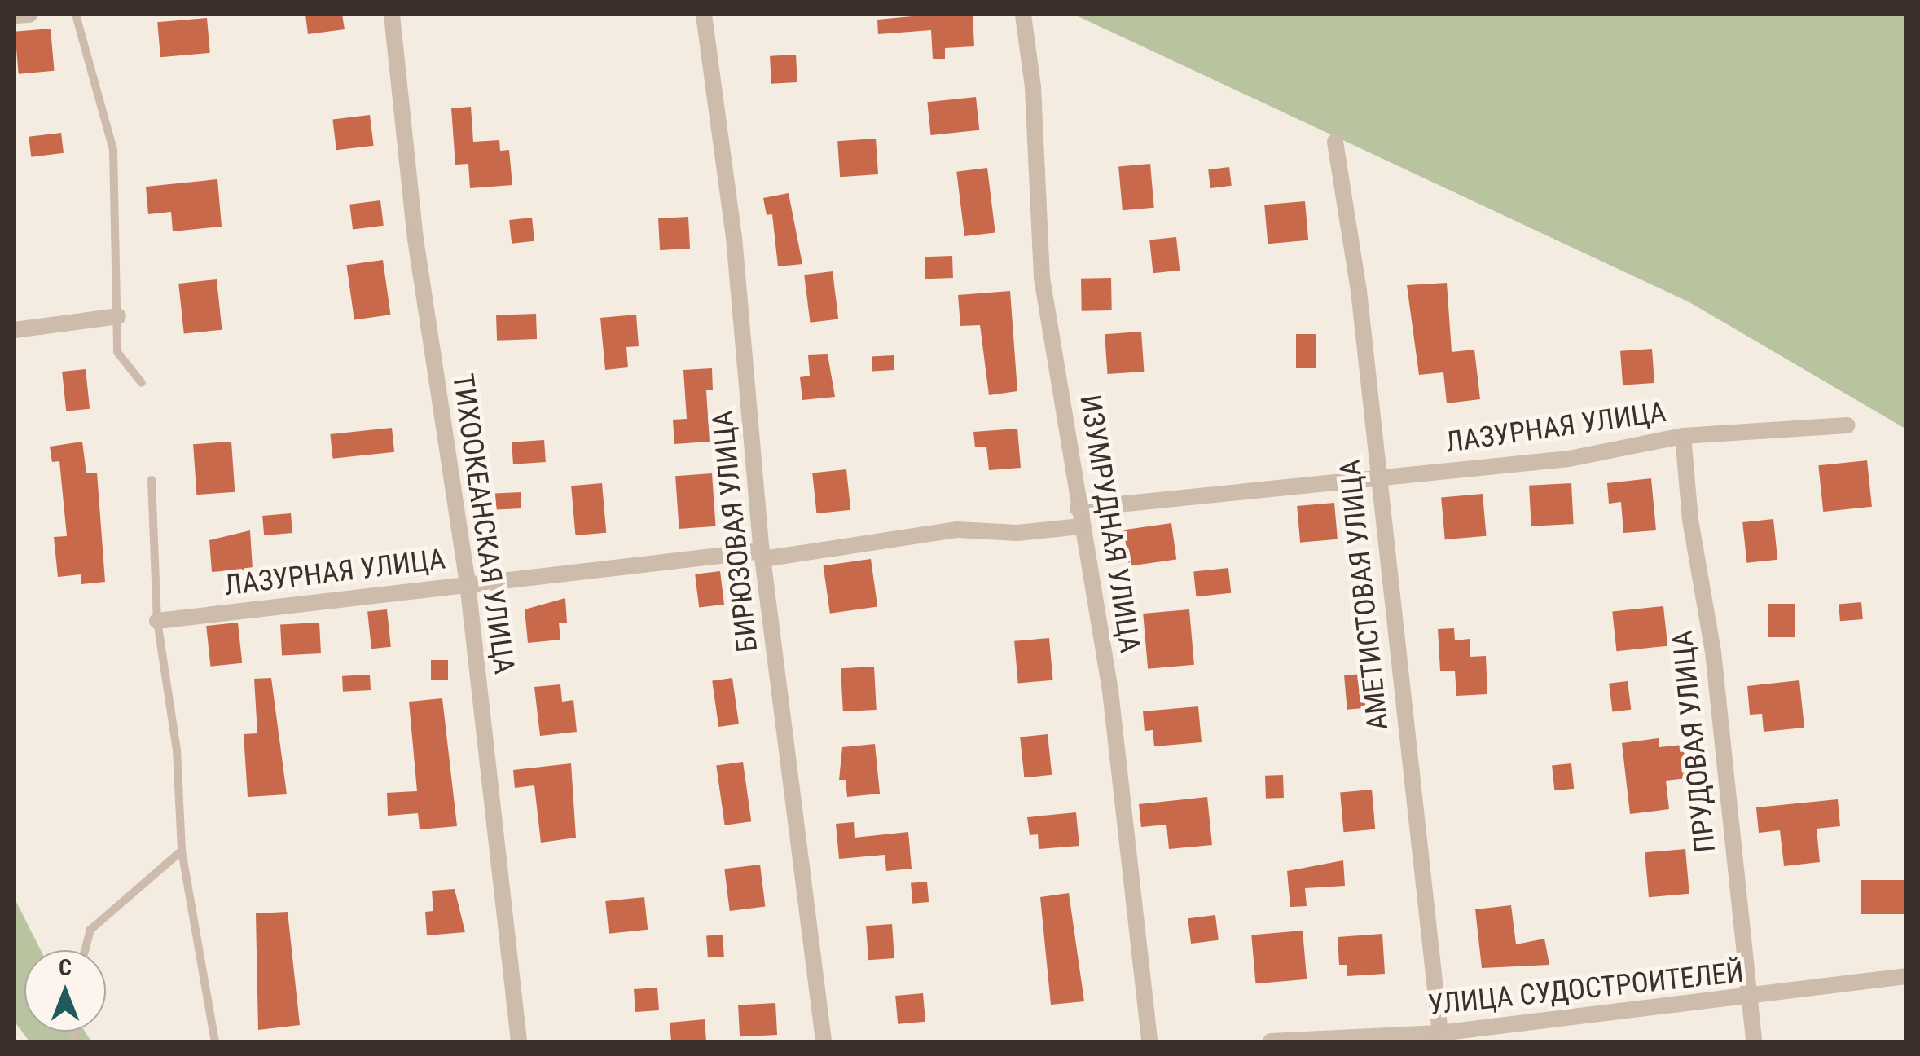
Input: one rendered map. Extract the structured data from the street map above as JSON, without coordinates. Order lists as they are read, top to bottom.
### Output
{
  "streets": {
    "street": [
      "ЛАЗУРНАЯ УЛИЦА",
      "ТИХООКЕАНСКАЯ УЛИЦА",
      "ИЗУМРУДНАЯ УЛИЦА",
      "БИРЮЗОВАЯ УЛИЦА",
      "АМЕТИСТОВАЯ УЛИЦА",
      "ПРУДОВАЯ УЛИЦА",
      "УЛИЦА СУДОСТРОИТЕЛЕЙ"
    ]
  },
  "crossings": [
    ["ЛАЗУРНАЯ УЛИЦА", "ТИХООКЕАНСКАЯ УЛИЦА"],
    ["ЛАЗУРНАЯ УЛИЦА", "ИЗУМРУДНАЯ УЛИЦА"],
    ["ЛАЗУРНАЯ УЛИЦА", "БИРЮЗОВАЯ УЛИЦА"],
    ["ЛАЗУРНАЯ УЛИЦА", "АМЕТИСТОВАЯ УЛИЦА"],
    ["ЛАЗУРНАЯ УЛИЦА", "ПРУДОВАЯ УЛИЦА"],
    ["АМЕТИСТОВАЯ УЛИЦА", "УЛИЦА СУДОСТРОИТЕЛЕЙ"],
    ["ПРУДОВАЯ УЛИЦА", "УЛИЦА СУДОСТРОИТЕЛЕЙ"]
  ],
  "north": "top"
}
